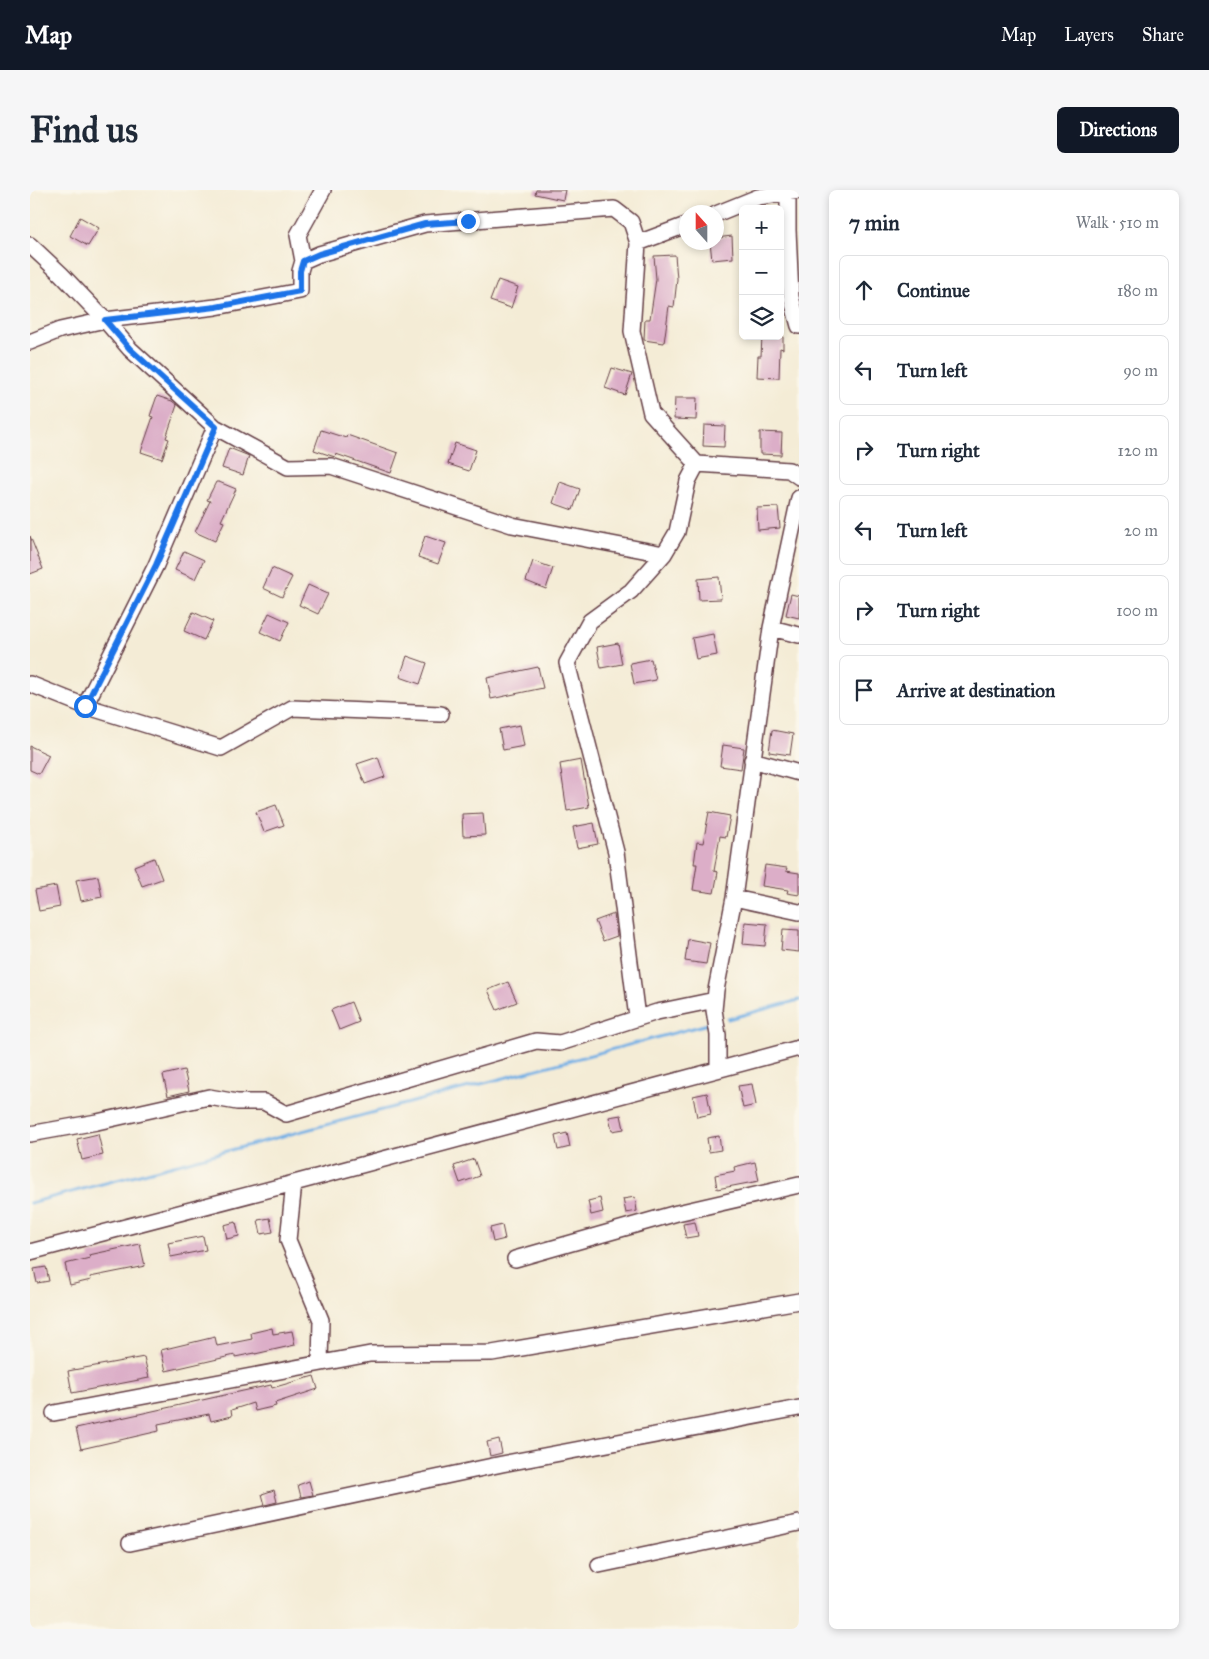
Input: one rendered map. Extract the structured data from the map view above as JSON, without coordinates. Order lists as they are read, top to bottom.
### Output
{
  "north": "top",
  "page": {
    "header": "Map",
    "nav": ["Map", "Layers", "Share"],
    "buttons": "Directions",
    "title": "Find us",
    "heading": ["7 min", "Walk · 510 m"],
    "map_buttons": ["+", "−"],
    "list": [
      ["Continue", "180 m"],
      ["Turn left", "90 m"],
      ["Turn right", "120 m"],
      ["Turn left", "20 m"],
      ["Turn right", "100 m"],
      "Arrive at destination"
    ]
  }
}
